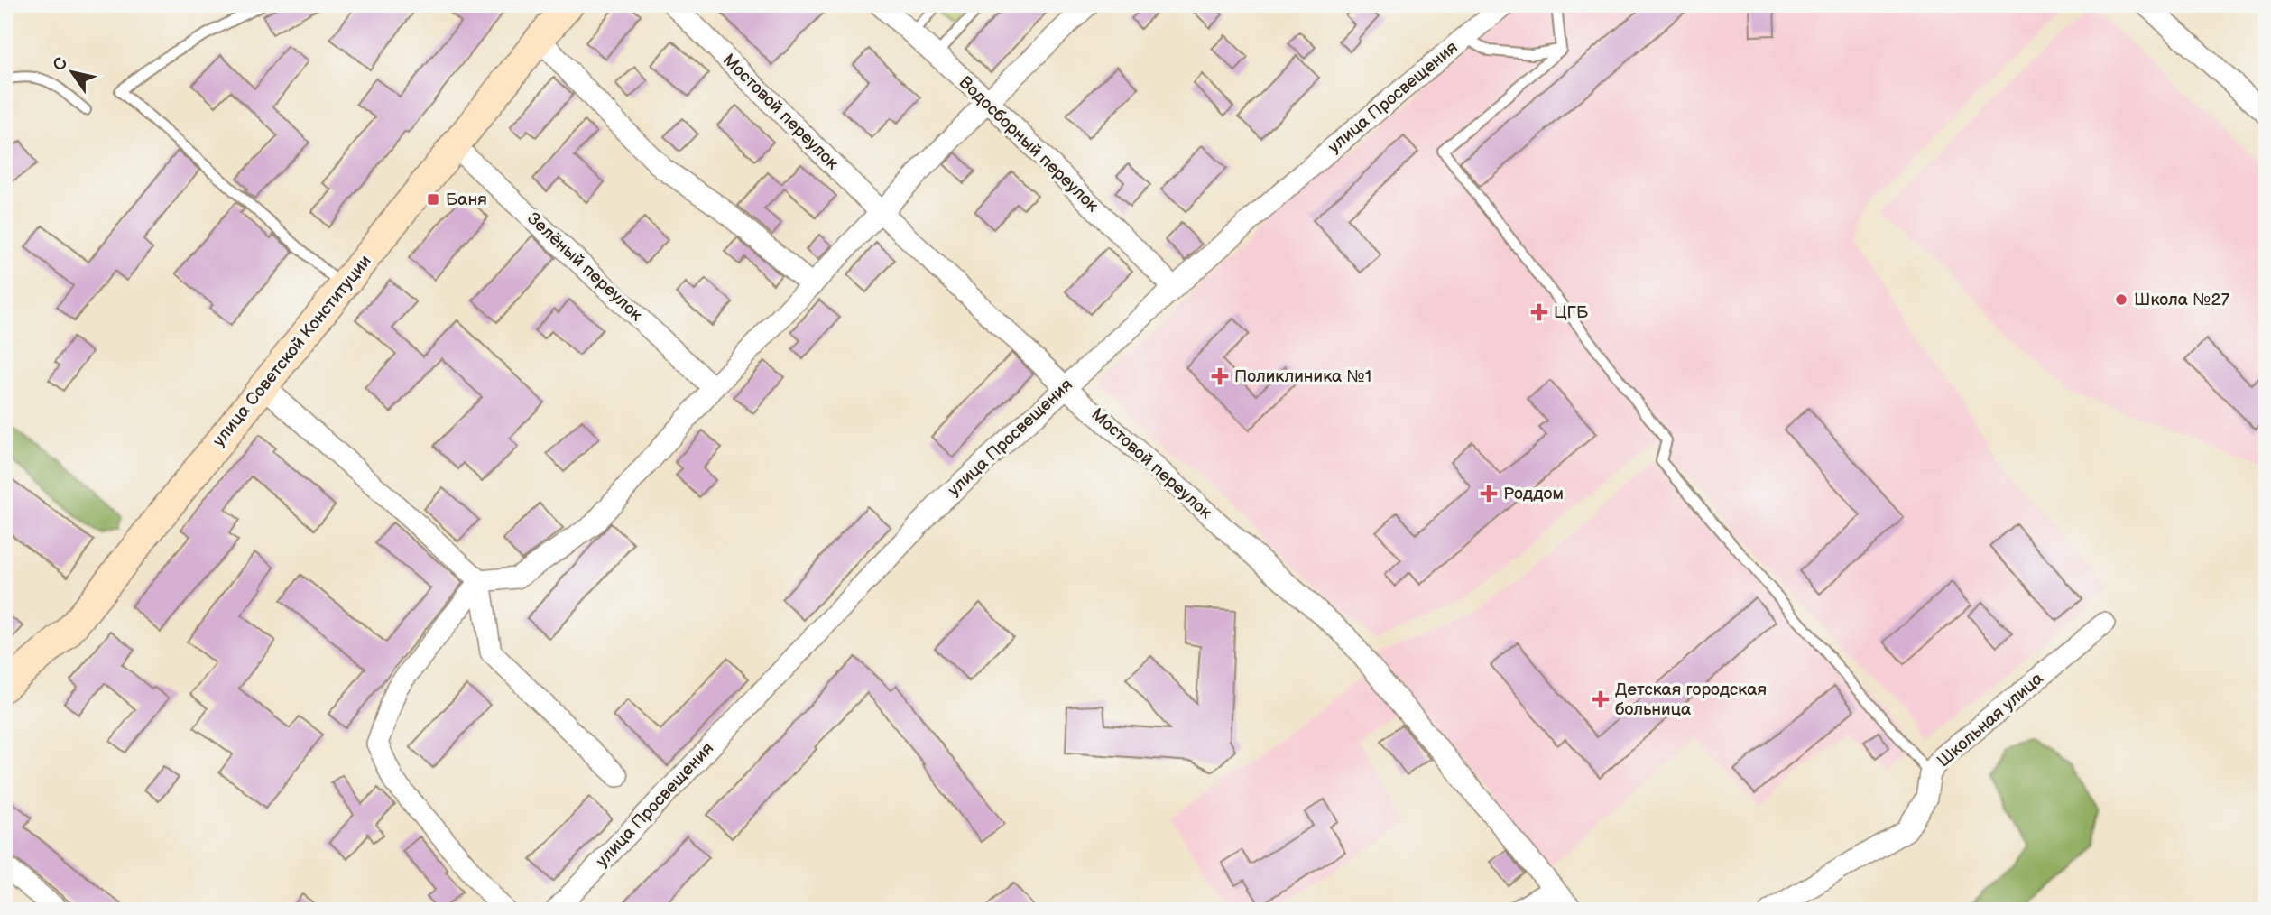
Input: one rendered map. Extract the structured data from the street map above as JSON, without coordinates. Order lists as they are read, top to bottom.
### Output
{
  "streets": {
    "main road": ["улица Советской Конституции"],
    "street": [
      "улица Просвещения",
      "Мостовой переулок",
      "Водосборный переулок",
      "Зелёный переулок",
      "Школьная улица"
    ]
  },
  "crossings": [
    ["улица Просвещения", "Мостовой переулок"],
    ["улица Просвещения", "Водосборный переулок"],
    ["Зелёный переулок", "улица Советской Конституции"]
  ],
  "places": {
    "transit": ["Баня"],
    "other": ["Школа №27"],
    "health": [
      "ЦГБ",
      "Поликлиника №1",
      "Роддом",
      "Детская городская больница"
    ]
  },
  "north": "top left"
}
